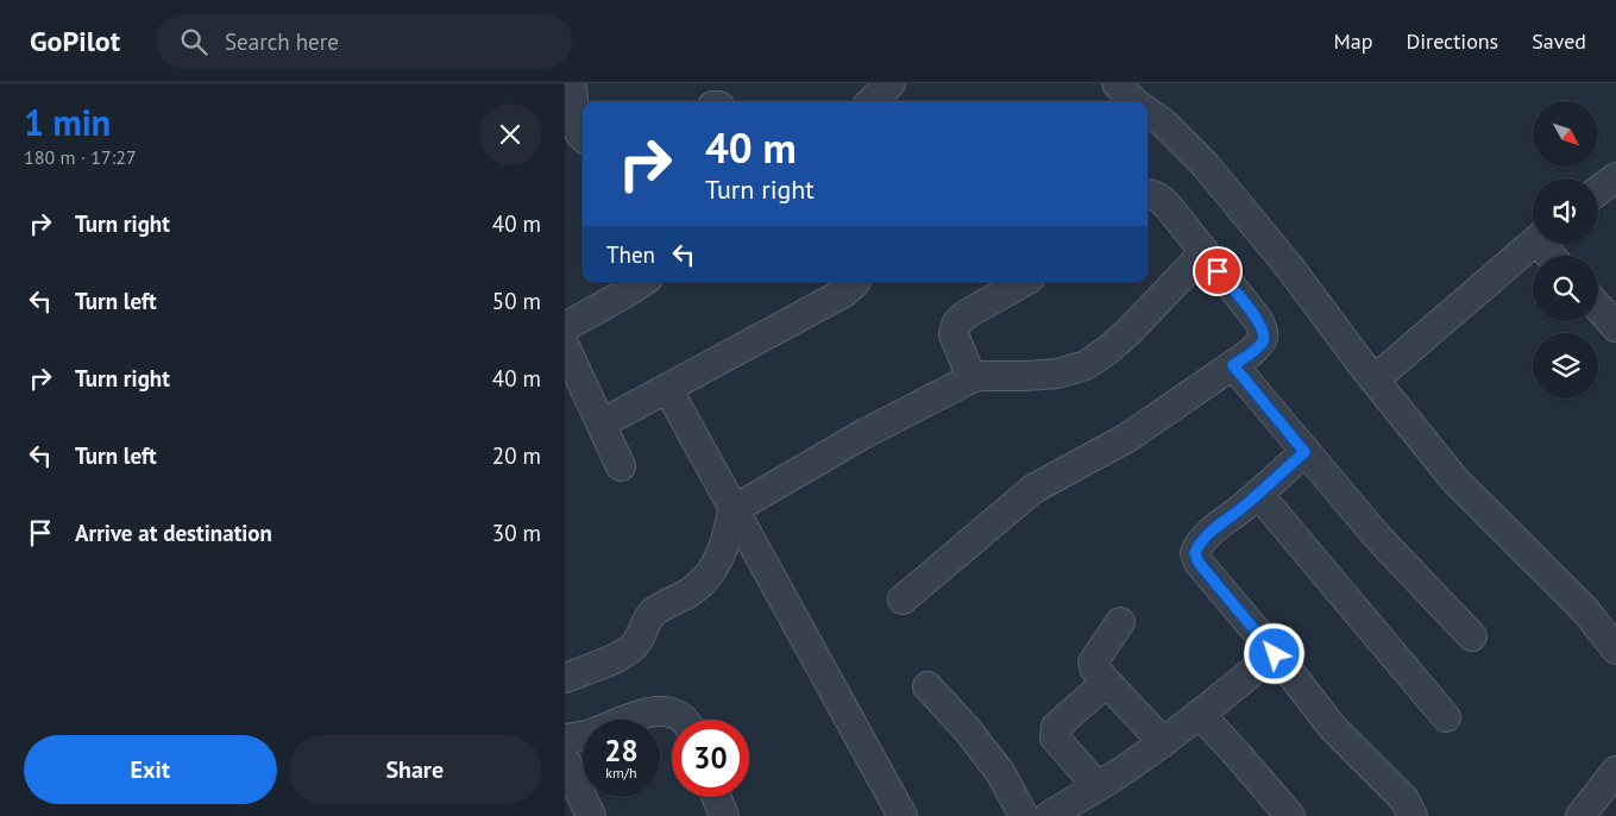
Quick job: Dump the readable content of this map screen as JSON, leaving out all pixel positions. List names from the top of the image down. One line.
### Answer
{"north":"bottom right","page":{"header":"GoPilot","search":"Search here","nav":["Map","Directions","Saved"],"heading":["1 min","180 m · 17:27"],"turn":["40 m","Turn right"],"list":[{"name":"Turn right","value":"40 m"},{"name":"Turn left","value":"50 m"},{"name":"Turn right","value":"40 m"},{"name":"Turn left","value":"20 m"},{"name":"Arrive at destination","value":"30 m"}],"then":"Then","speed":"28 km/h","limit":"30","buttons":["Exit","Share"]}}
